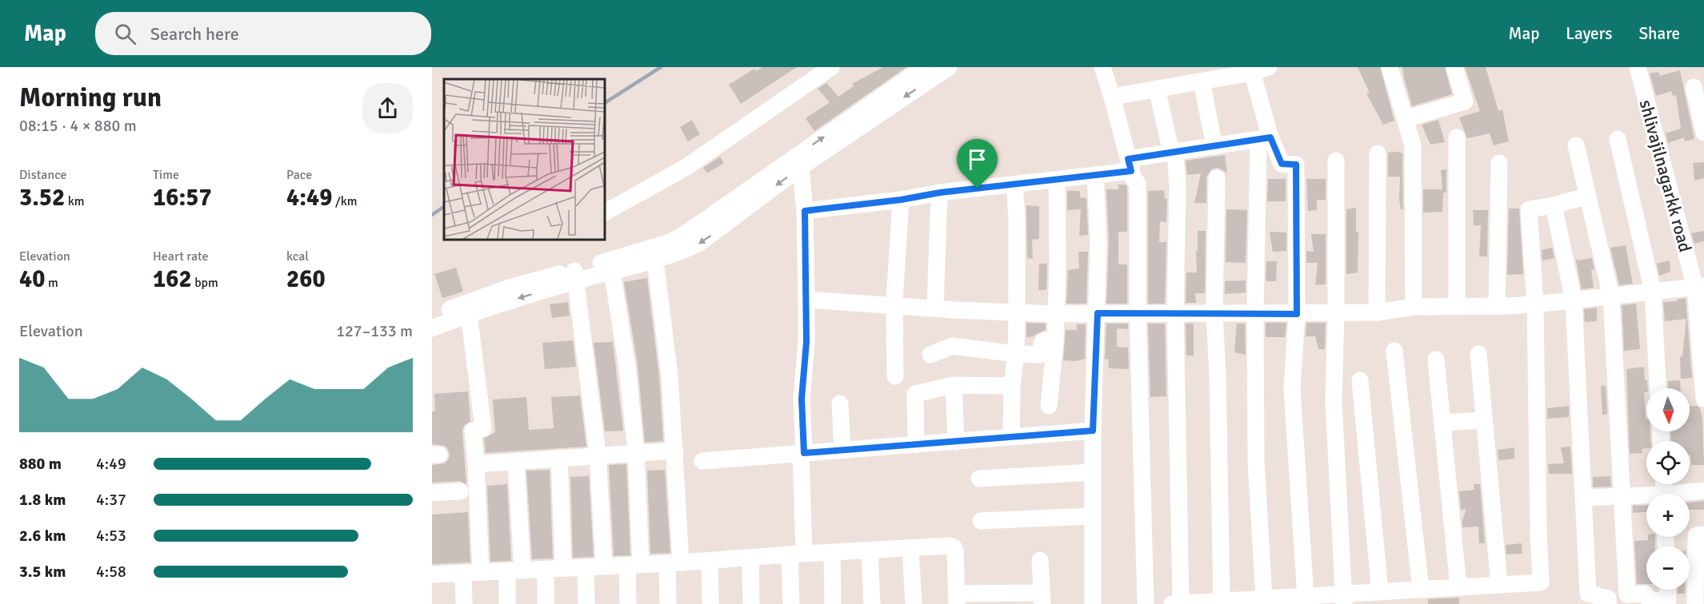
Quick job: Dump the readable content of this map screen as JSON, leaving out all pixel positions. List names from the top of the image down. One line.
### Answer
{"streets":{"street":["shlivajilnagarkk road"]},"north":"bottom","page":{"header":"Map","search":"Search here","nav":["Map","Layers","Share"],"heading":["Morning run","08:15 · 4 × 880 m"],"stats":[["Distance","3.52 km"],["Time","16:57"],["Pace","4:49 /km"],["Elevation","40 m"],["Heart rate","162 bpm"],["kcal","260"]],"chart":["Elevation","127–133 m"],"map_buttons":["+","−"],"list":[{"name":"880 m","note":"4:49"},{"name":"1.8 km","note":"4:37"},{"name":"2.6 km","note":"4:53"},{"name":"3.5 km","note":"4:58"}]}}
